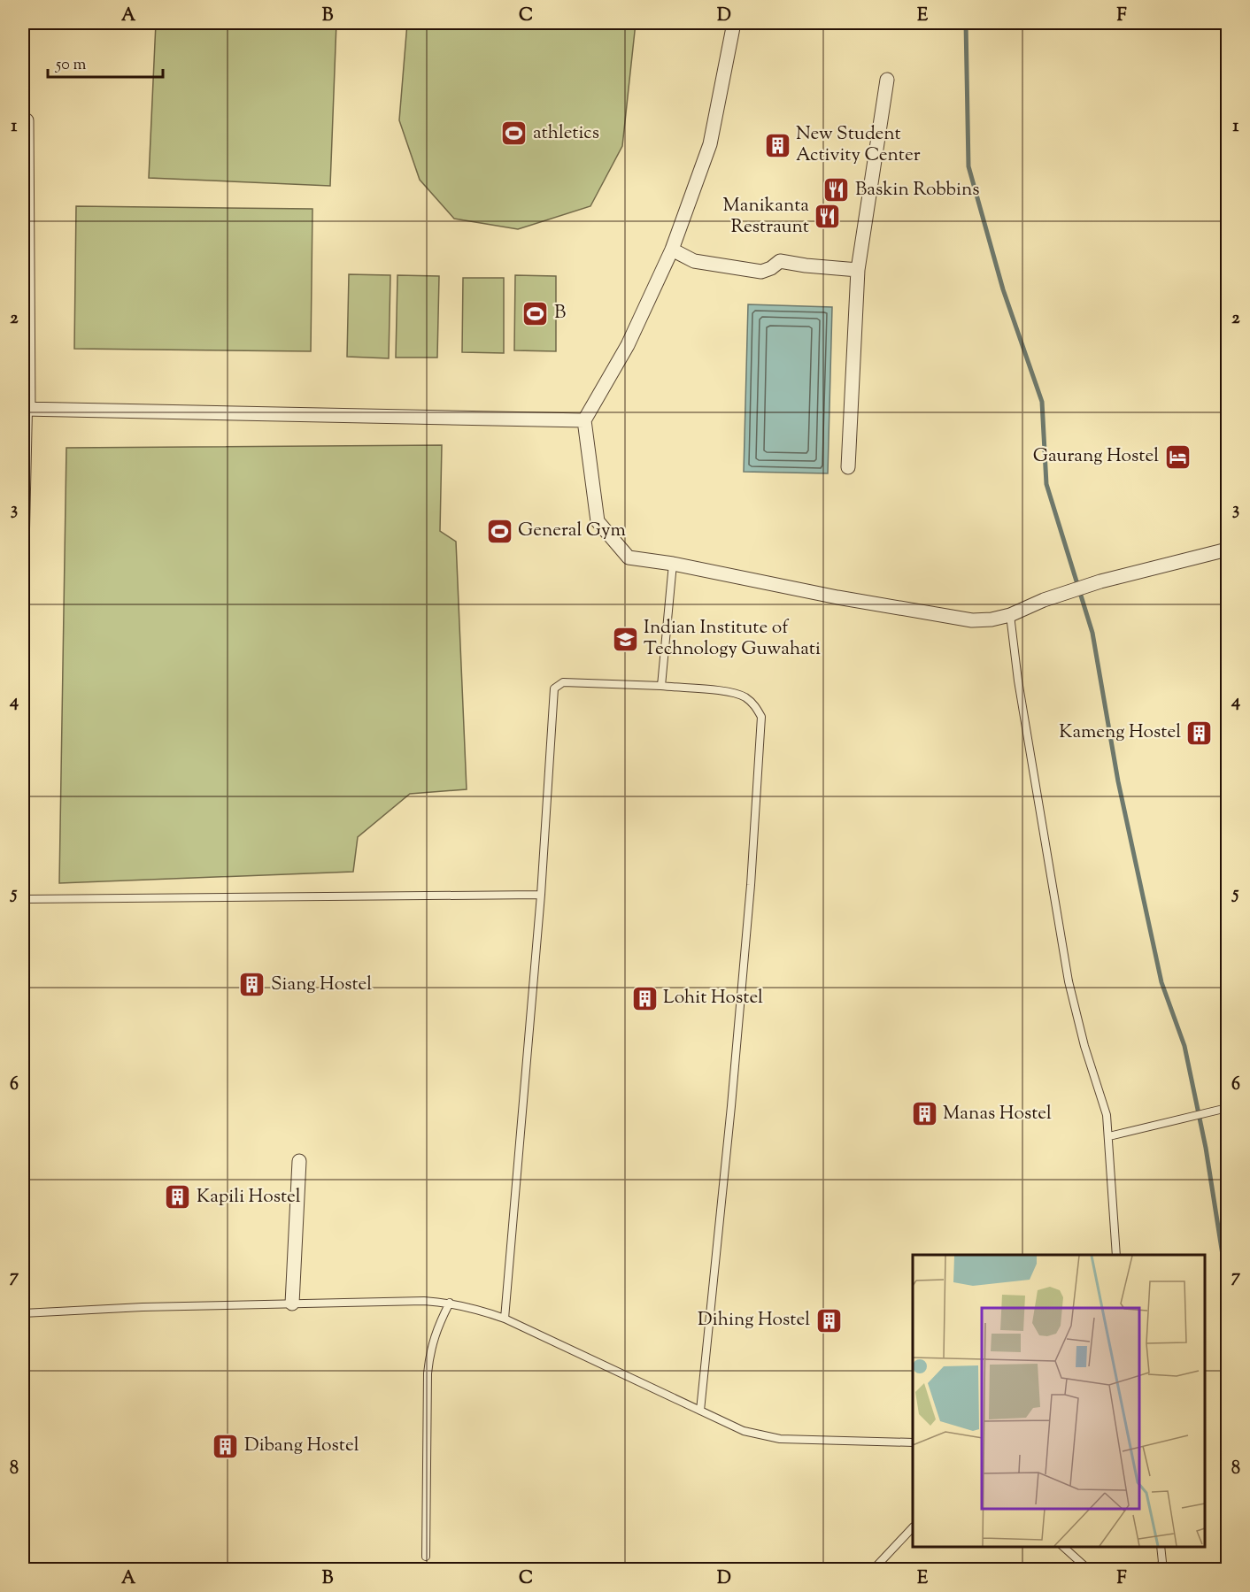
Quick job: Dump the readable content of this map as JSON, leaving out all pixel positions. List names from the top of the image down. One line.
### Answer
{"places":{"sports":["athletics","B","General Gym"],"building":["New Student Activity Center","Kameng Hostel","Siang Hostel","Lohit Hostel","Manas Hostel","Kapili Hostel","Dihing Hostel","Dibang Hostel"],"restaurant":["Baskin Robbins","Manikanta Restraunt"],"hotel":["Gaurang Hostel"],"school or university":["Indian Institute of Technology Guwahati"]},"scale_bar":"50 m","grid":{"columns":["A","B","C","D","E","F"],"rows":["1","2","3","4","5","6","7","8"]}}
